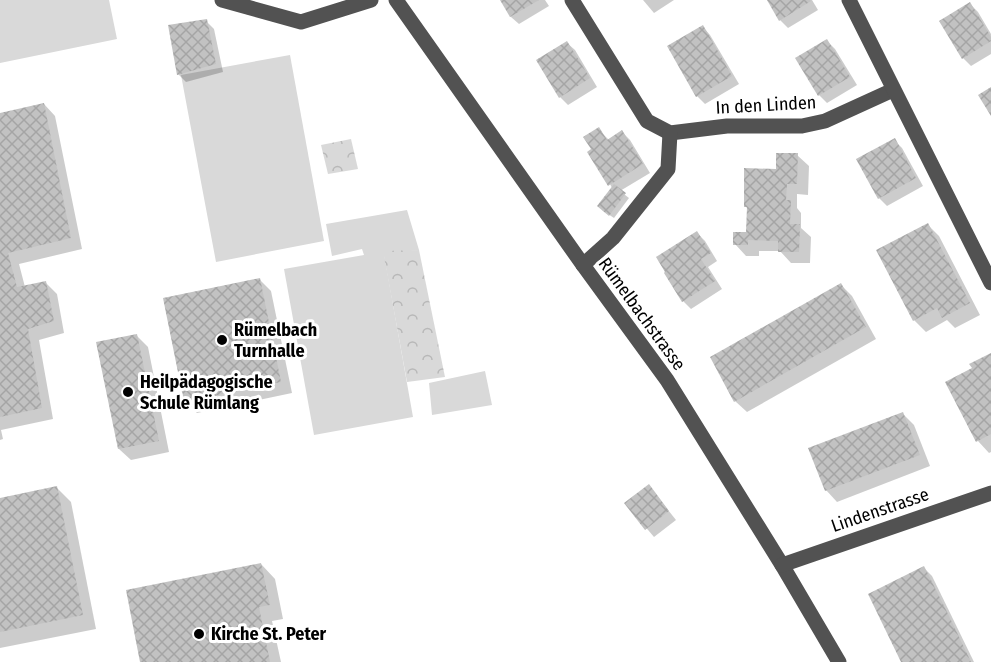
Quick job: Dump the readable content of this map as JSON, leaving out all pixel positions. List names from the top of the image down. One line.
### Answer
{"streets":{"street":["In den Linden","Rümelbachstrasse","Lindenstrasse"]},"crossings":[["Rümelbachstrasse","Lindenstrasse"]],"places":["Rümelbach Turnhalle","Heilpädagogische Schule Rümlang","Kirche St. Peter"]}
